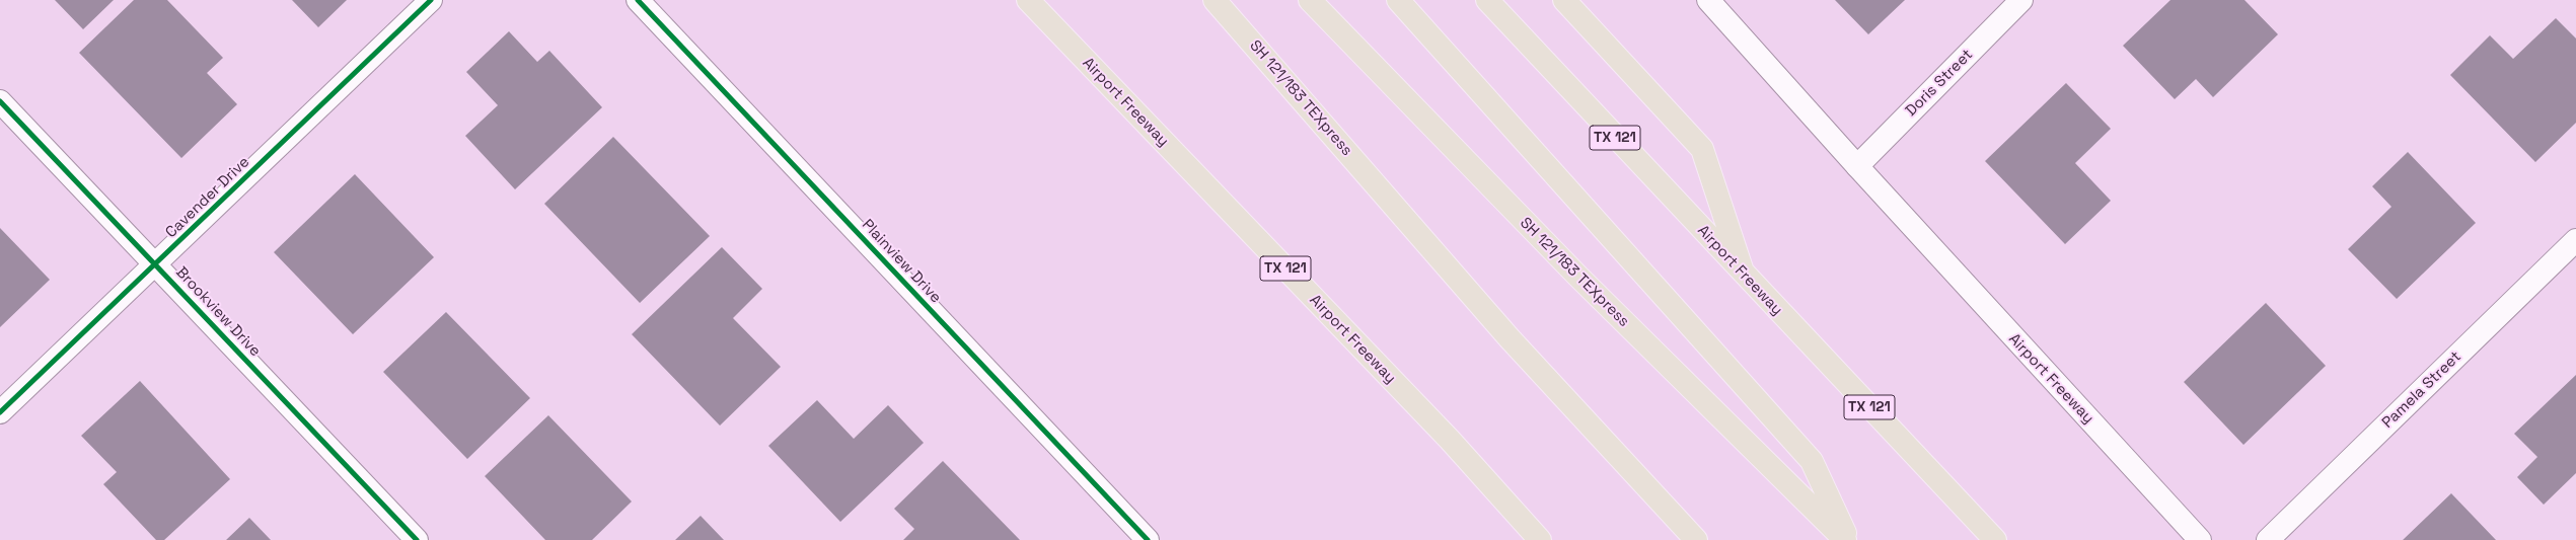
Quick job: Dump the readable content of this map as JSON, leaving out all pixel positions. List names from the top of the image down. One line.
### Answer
{"streets":{"highway":["SH 121/183 TEXpress","Airport Freeway","TX 121"],"street":["Doris Street","Cavender Drive","Plainview Drive","Brookview Drive","Pamela Street"]},"crossings":[["Doris Street","Airport Freeway"],["Cavender Drive","Brookview Drive"]]}
